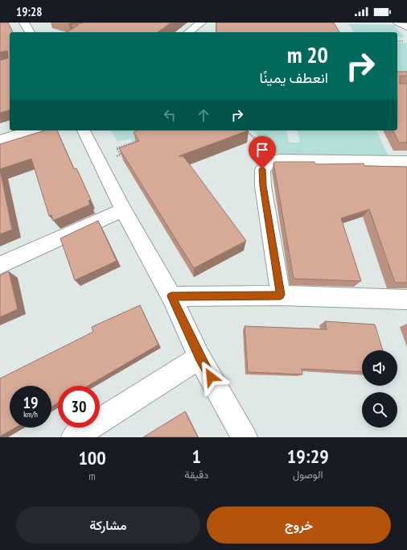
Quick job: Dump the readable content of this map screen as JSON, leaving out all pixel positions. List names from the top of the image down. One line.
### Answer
{"page":{"status":"19:28","turn":["20 m","انعطف يمينًا"],"speed":"19 km/h","limit":"30","eta":["19:29","الوصول","1","دقيقة","100","m"],"buttons":["خروج","مشاركة"]}}
